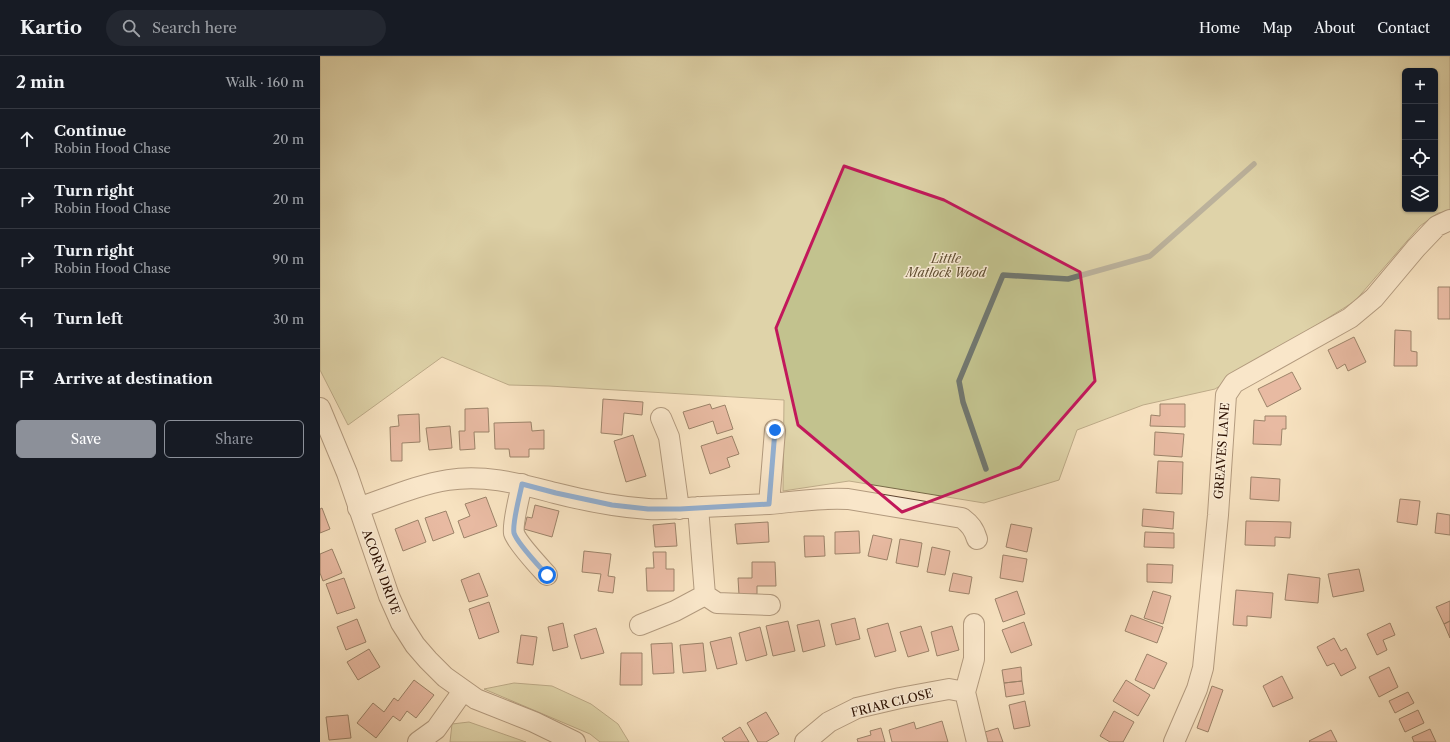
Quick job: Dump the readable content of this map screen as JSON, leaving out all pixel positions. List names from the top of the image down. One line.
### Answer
{"streets":{"street":["GREAVES LANE","ACORN DRIVE","FRIAR CLOSE"]},"parks":["Little Matlock Wood"],"page":{"header":"Kartio","search":"Search here","nav":["Home","Map","About","Contact"],"heading":["2 min","Walk · 160 m"],"map_buttons":["+","−"],"list":[["Continue","Robin Hood Chase","20 m"],["Turn right","Robin Hood Chase","20 m"],["Turn right","Robin Hood Chase","90 m"],["Turn left","30 m"],"Arrive at destination"],"buttons":["Save","Share"]}}
